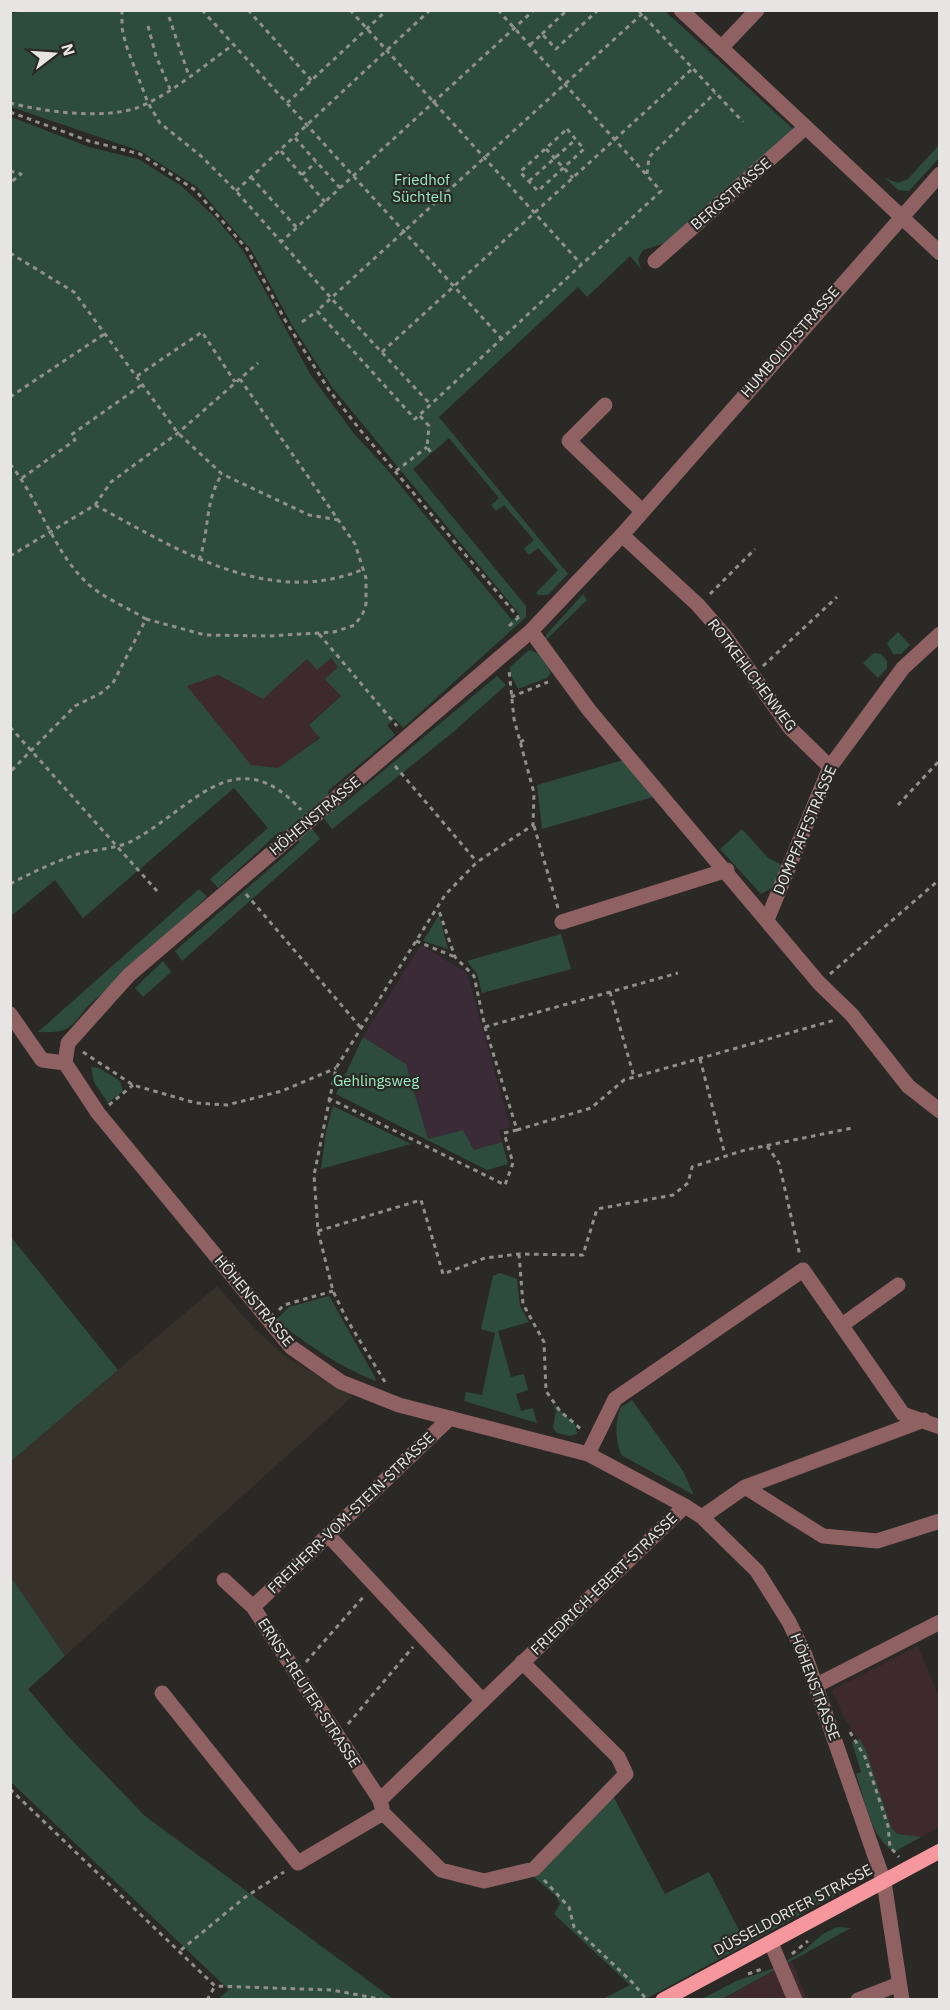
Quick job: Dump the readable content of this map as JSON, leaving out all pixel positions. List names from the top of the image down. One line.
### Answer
{"streets":{"main road":["DÜSSELDORFER STRASSE"],"street":["BERGSTRASSE","HUMBOLDTSTRASSE","ROTKEHLCHENWEG","HÖHENSTRASSE","DOMPFAFFSTRASSE","FREIHERR-VOM-STEIN-STRASSE","FRIEDRICH-EBERT-STRASSE","ERNST-REUTER-STRASSE"]},"crossings":[["HUMBOLDTSTRASSE","ROTKEHLCHENWEG"],["HUMBOLDTSTRASSE","HÖHENSTRASSE"],["ROTKEHLCHENWEG","DOMPFAFFSTRASSE"],["HÖHENSTRASSE","FREIHERR-VOM-STEIN-STRASSE"],["HÖHENSTRASSE","FRIEDRICH-EBERT-STRASSE"],["HÖHENSTRASSE","DÜSSELDORFER STRASSE"],["FREIHERR-VOM-STEIN-STRASSE","ERNST-REUTER-STRASSE"],["FRIEDRICH-EBERT-STRASSE","ERNST-REUTER-STRASSE"]],"parks":["Friedhof Süchteln","Gehlingsweg"],"north":"right"}
